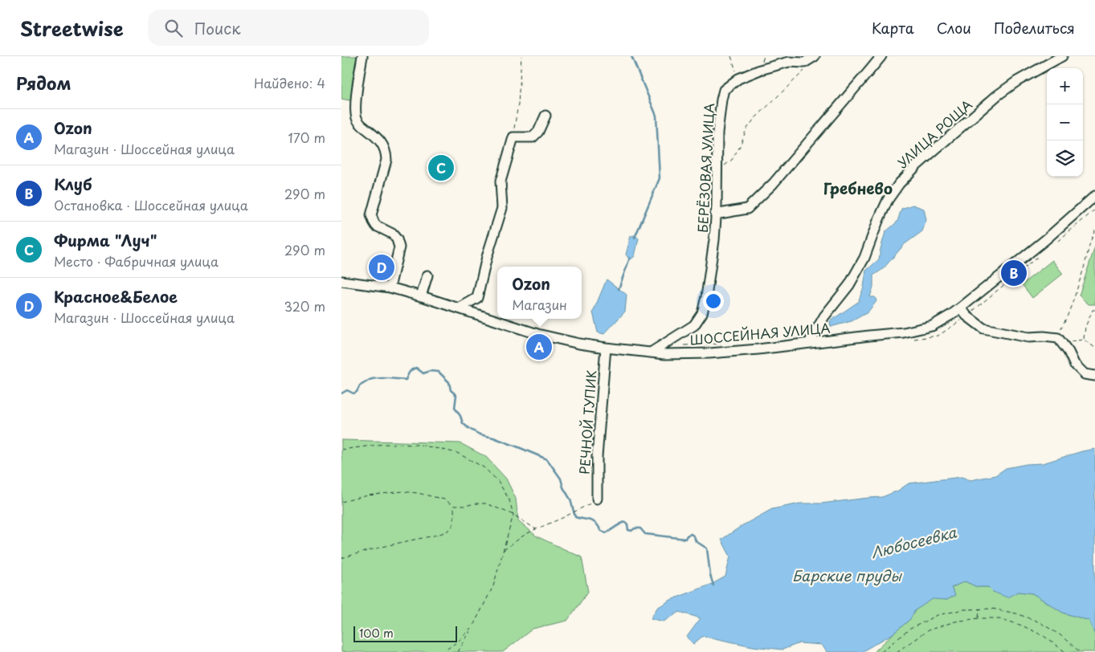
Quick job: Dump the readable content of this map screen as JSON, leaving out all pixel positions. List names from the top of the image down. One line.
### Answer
{"streets":{"street":["УЛИЦА РОЩА","БЕРЁЗОВАЯ УЛИЦА","ШОССЕЙНАЯ УЛИЦА","РЕЧНОЙ ТУПИК"]},"crossings":[["УЛИЦА РОЩА","ШОССЕЙНАЯ УЛИЦА"],["БЕРЁЗОВАЯ УЛИЦА","ШОССЕЙНАЯ УЛИЦА"],["ШОССЕЙНАЯ УЛИЦА","РЕЧНОЙ ТУПИК"]],"districts":["Гребнево"],"water":["Любосеевка","Барские пруды"],"scale_bar":"100 m","page":{"header":"Streetwise","search":"Поиск","nav":["Карта","Слои","Поделиться"],"heading":["Рядом","Найдено: 4"],"map_buttons":["+","−"],"list":[{"mark":"A","name":"Ozon","note":"Магазин · Шоссейная улица","value":"170 m"},{"mark":"B","name":"Клуб","note":"Остановка · Шоссейная улица","value":"290 m"},{"mark":"C","name":"Фирма \"Луч\"","note":"Место · Фабричная улица","value":"290 m"},{"mark":"D","name":"Красное&Белое","note":"Магазин · Шоссейная улица","value":"320 m"}],"pins":["C","D","B","A"],"popup":["Ozon","Магазин"],"scale":"100 m"}}
